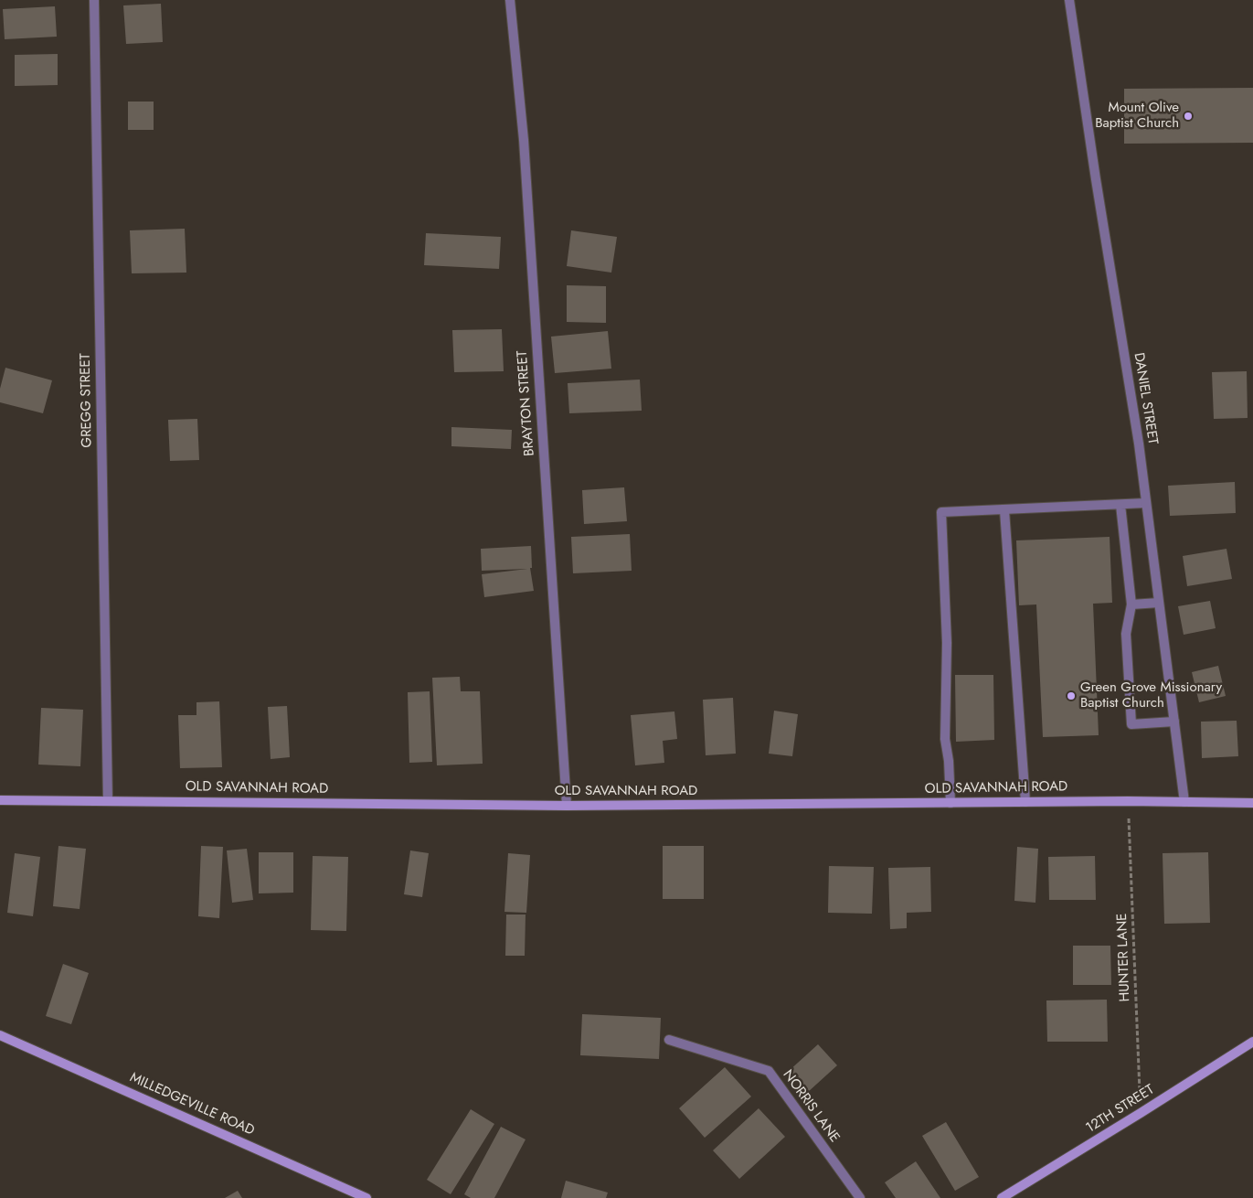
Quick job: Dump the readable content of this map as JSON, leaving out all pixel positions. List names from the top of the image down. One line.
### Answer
{"streets":{"street":["DANIEL STREET","GREGG STREET","BRAYTON STREET","OLD SAVANNAH ROAD","MILLEDGEVILLE ROAD","NORRIS LANE","12TH STREET"],"path":["HUNTER LANE"]},"crossings":[["DANIEL STREET","OLD SAVANNAH ROAD"],["GREGG STREET","OLD SAVANNAH ROAD"],["BRAYTON STREET","OLD SAVANNAH ROAD"],["OLD SAVANNAH ROAD","HUNTER LANE"],["HUNTER LANE","12TH STREET"]],"places":["Mount Olive Baptist Church","Green Grove Missionary Baptist Church"]}
